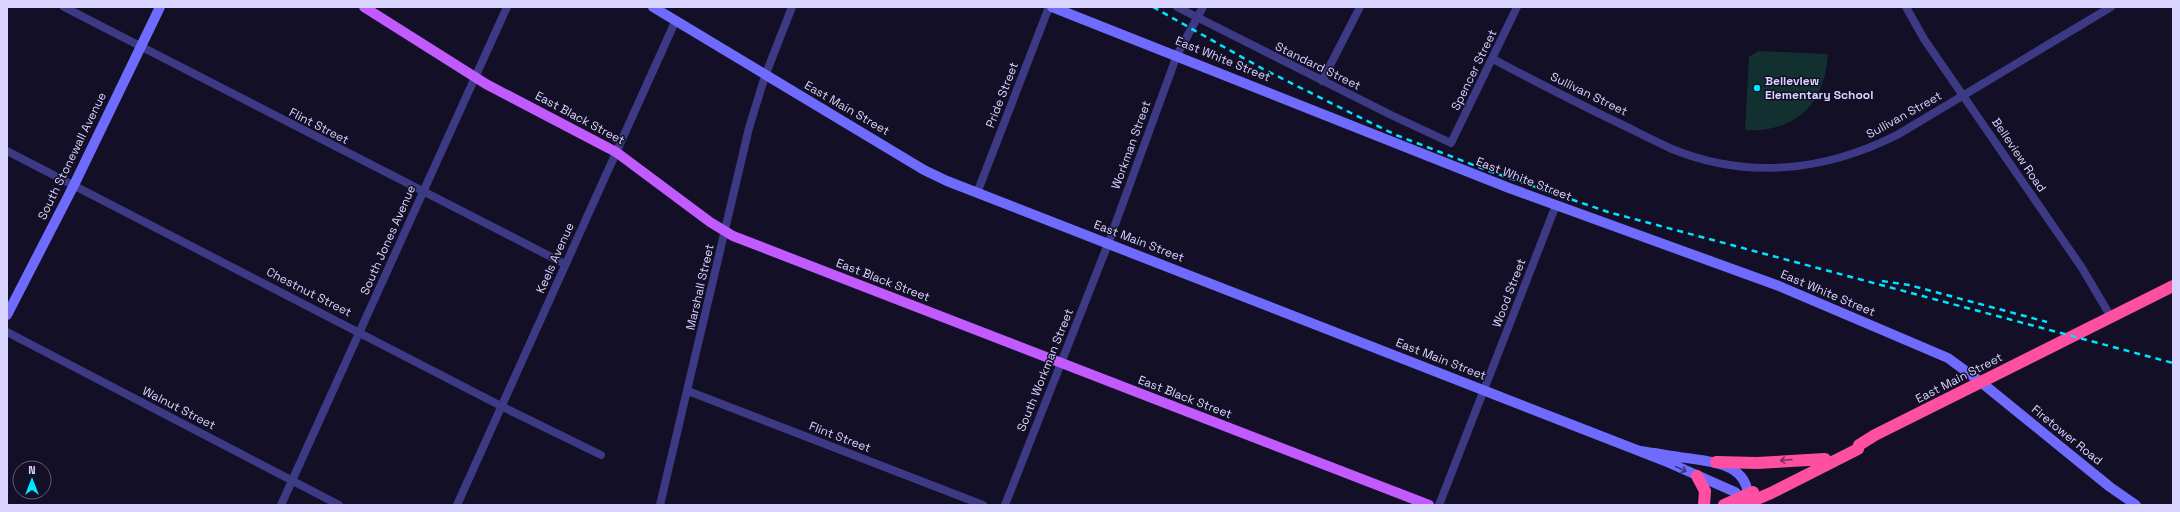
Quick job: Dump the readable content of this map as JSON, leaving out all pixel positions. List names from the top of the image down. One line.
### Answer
{"streets":{"highway":["East Main Street"],"main road":["East Black Street"],"street":["East White Street","Standard Street","Spencer Street","Sullivan Street","Pride Street","Flint Street","Workman Street","Belleview Road","South Stonewall Avenue","South Jones Avenue","Keels Avenue","Marshall Street","Chestnut Street","Wood Street","South Workman Street","Walnut Street","Firetower Road"]},"crossings":[["East White Street","East Main Street"],["East White Street","Workman Street"],["East White Street","Wood Street"],["East White Street","Firetower Road"],["Standard Street","Spencer Street"],["Standard Street","Workman Street"],["Spencer Street","Sullivan Street"],["Sullivan Street","Belleview Road"],["Pride Street","East Main Street"],["East Main Street","Workman Street"],["East Main Street","Belleview Road"],["East Main Street","Keels Avenue"],["East Main Street","Marshall Street"],["East Main Street","Wood Street"],["East Main Street","South Workman Street"],["East Main Street","Firetower Road"],["East Black Street","South Jones Avenue"],["East Black Street","Keels Avenue"],["East Black Street","Marshall Street"],["East Black Street","South Workman Street"],["Flint Street","South Stonewall Avenue"],["Flint Street","South Jones Avenue"],["Flint Street","Keels Avenue"],["Flint Street","Marshall Street"],["Workman Street","South Workman Street"],["South Stonewall Avenue","Chestnut Street"],["South Jones Avenue","Chestnut Street"],["South Jones Avenue","Walnut Street"],["Keels Avenue","Chestnut Street"]],"places":["Belleview Elementary School"],"north":"top"}
